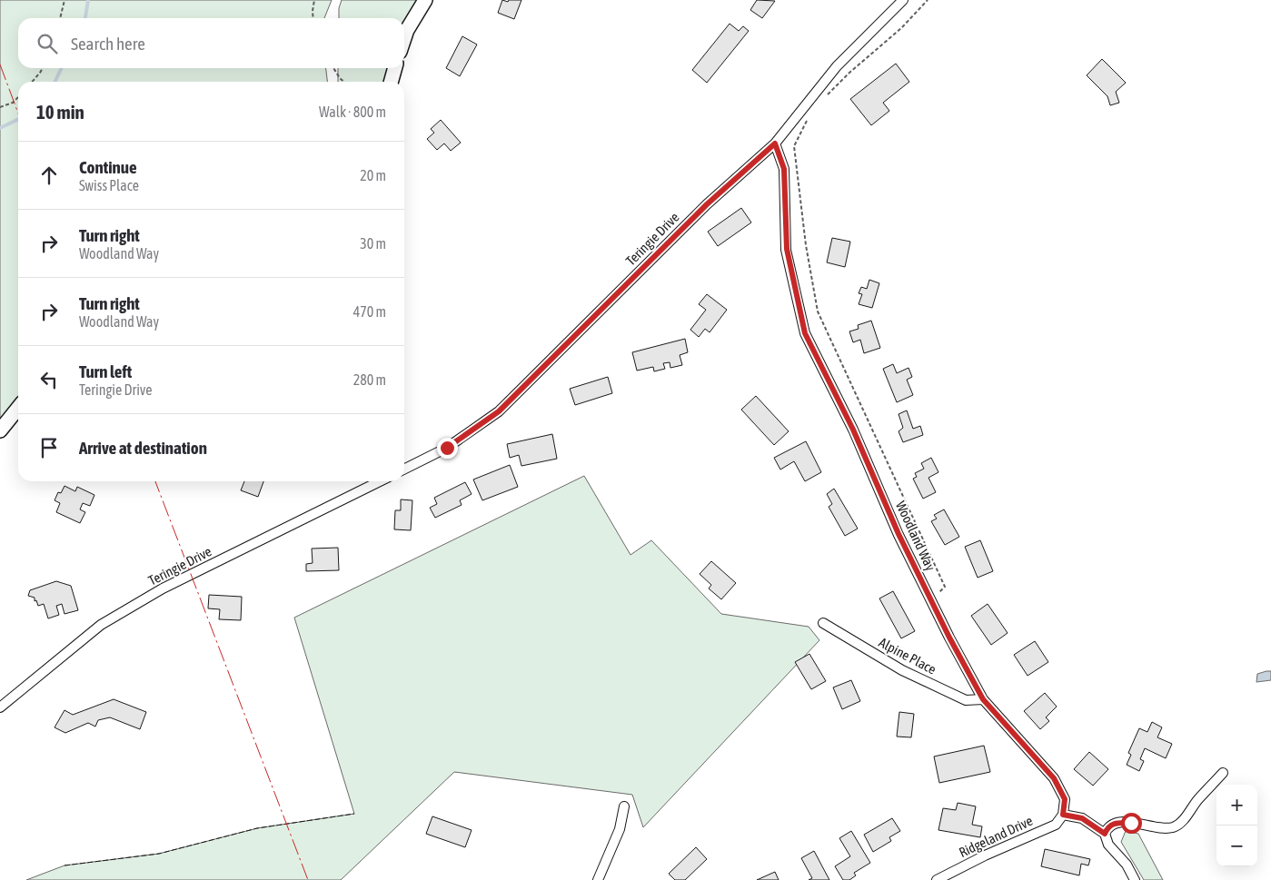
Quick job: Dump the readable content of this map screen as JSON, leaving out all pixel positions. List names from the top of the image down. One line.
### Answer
{"streets":{"street":["Teringie Drive","Woodland Way","Alpine Place","Ridgeland Drive"]},"crossings":[["Teringie Drive","Woodland Way"],["Woodland Way","Alpine Place"],["Woodland Way","Ridgeland Drive"]],"page":{"search":"Search here","heading":["10 min","Walk · 800 m"],"list":[["Continue","Swiss Place","20 m"],["Turn right","Woodland Way","30 m"],["Turn right","Woodland Way","470 m"],["Turn left","Teringie Drive","280 m"],"Arrive at destination"],"map_buttons":["+","−"]}}
